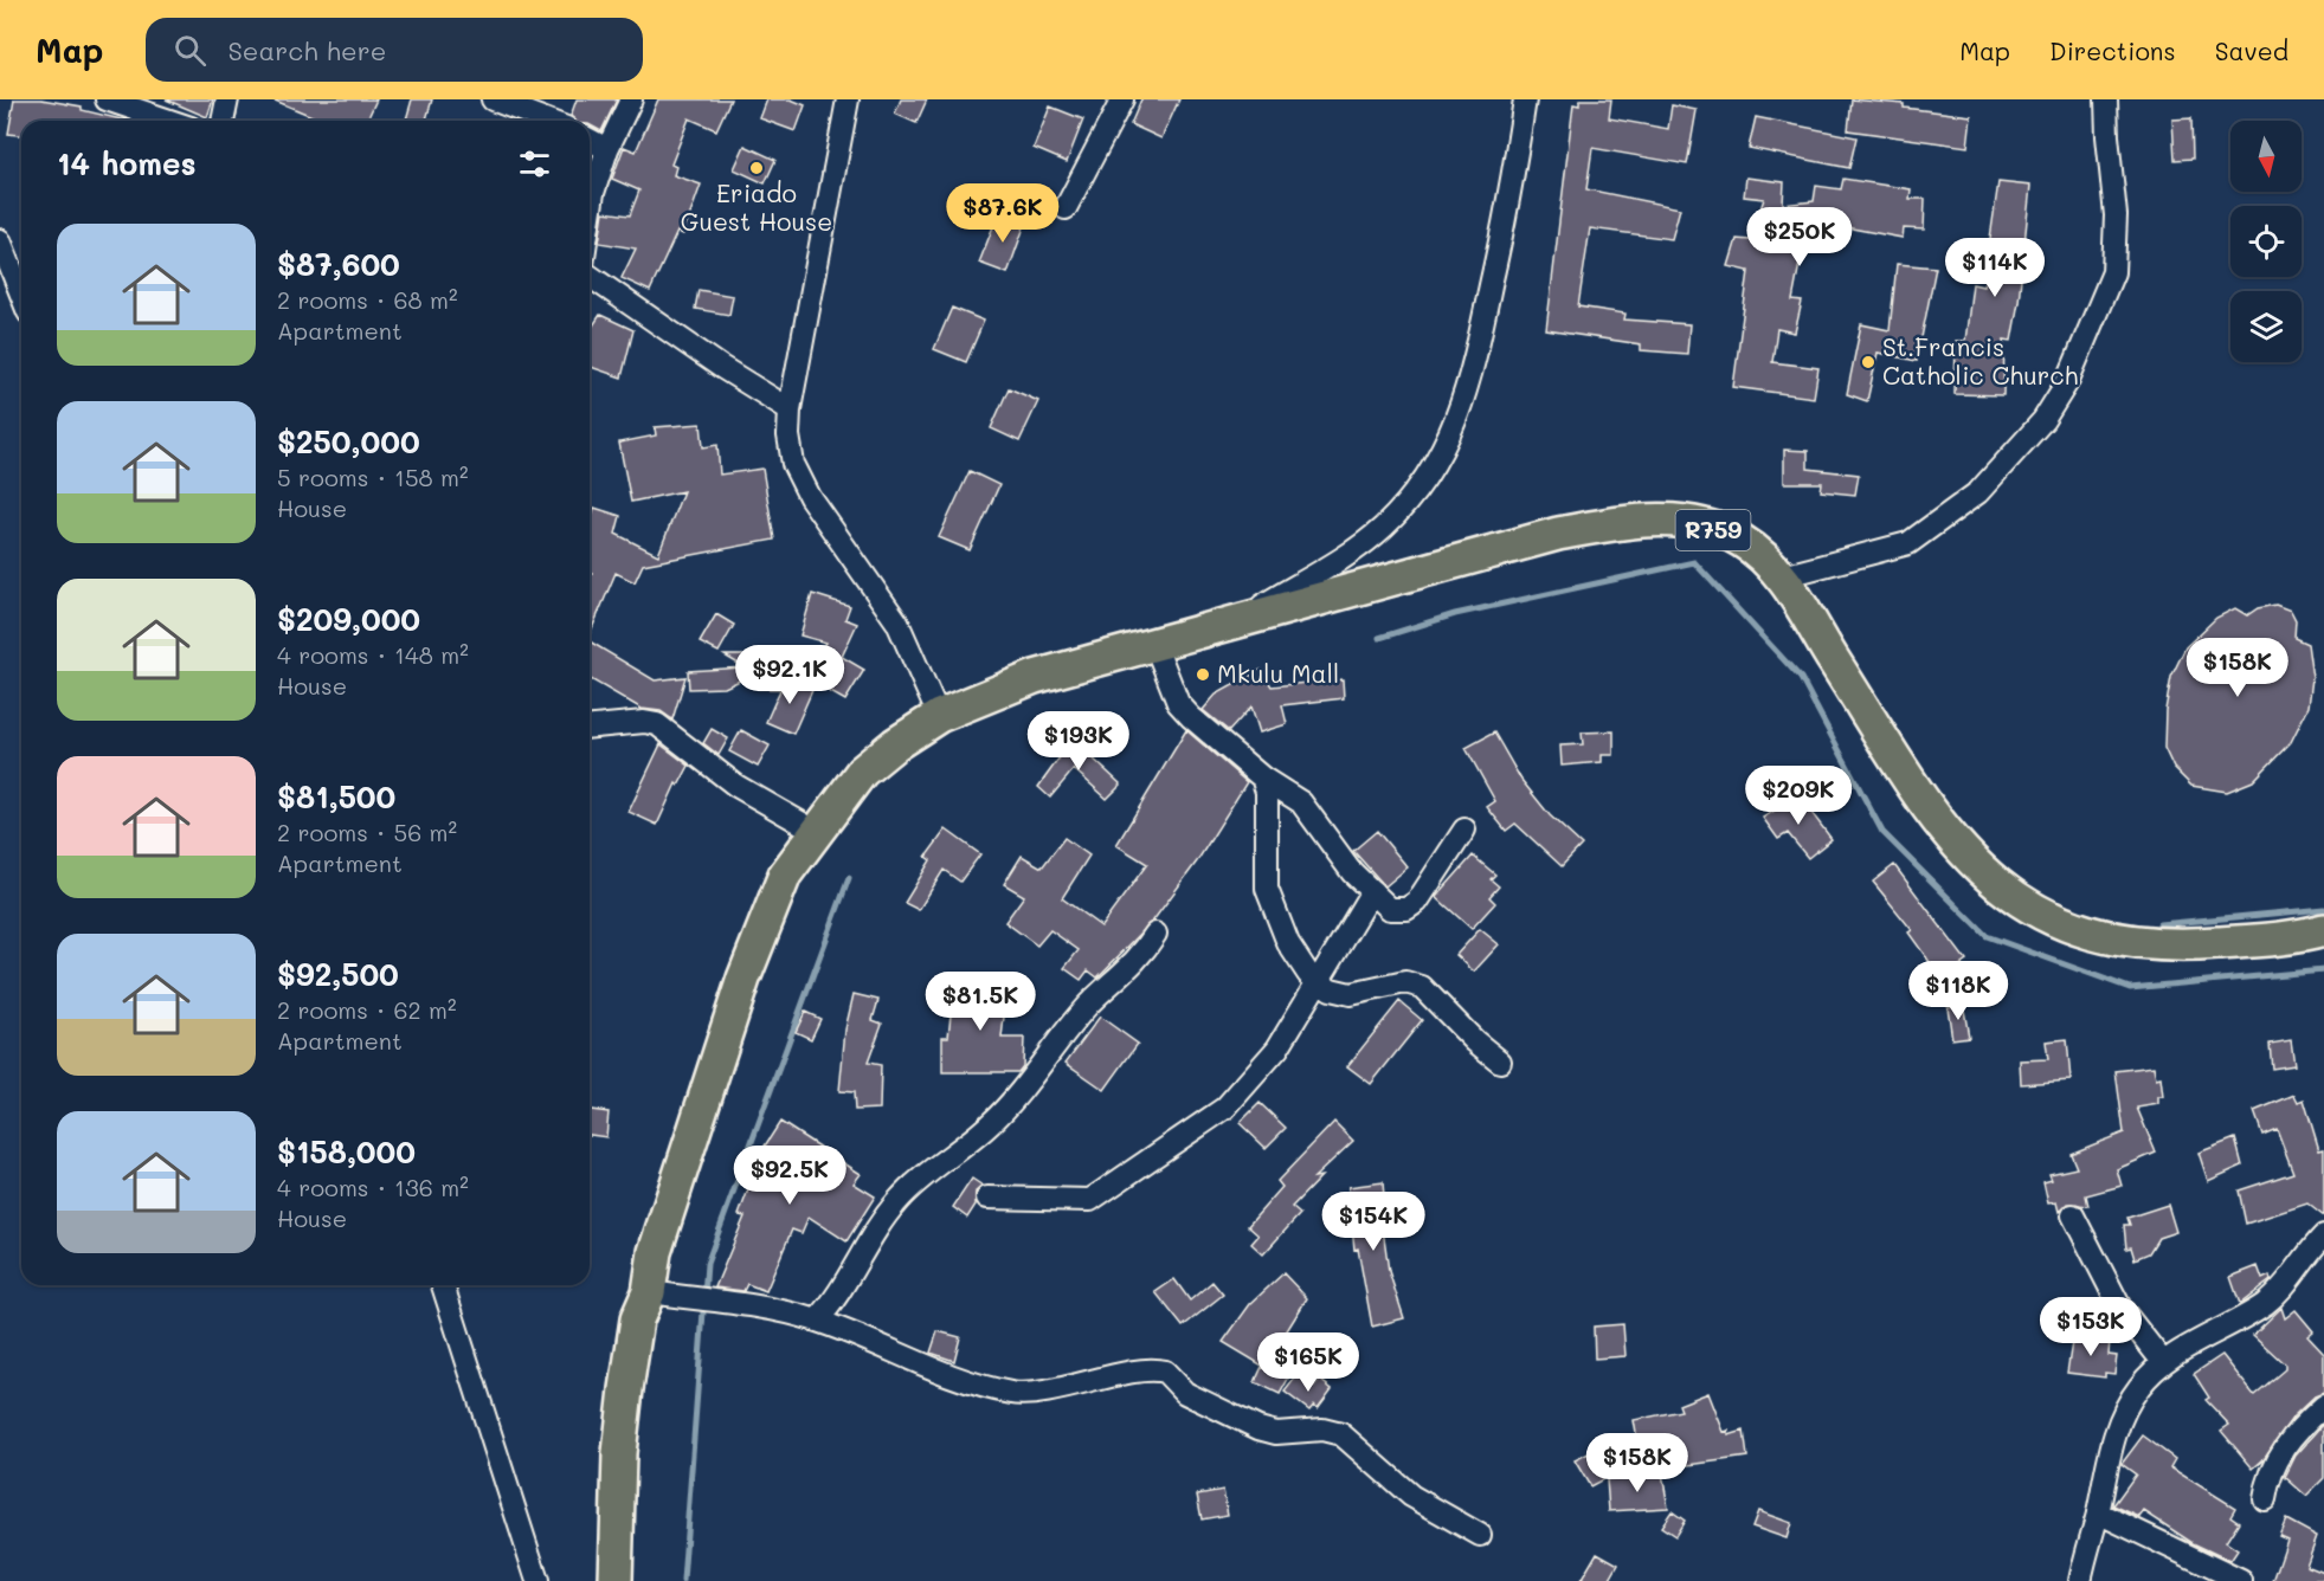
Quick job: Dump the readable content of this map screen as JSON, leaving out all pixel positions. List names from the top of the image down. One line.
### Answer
{"streets":{"main road":["R759"]},"places":["Eriado Guest House","St.Francis Catholic Church","Mkulu Mall"],"north":"bottom","page":{"header":"Map","search":"Search here","nav":["Map","Directions","Saved"],"heading":"14 homes","price":["$87.6K","$250K","$114K","$158K","$92.1K","$193K","$209K","$118K","$81.5K","$92.5K","$154K","$153K","$165K","$158K"],"list":[{"name":"$87,600","note":"2 rooms · 68 m² · Apartment"},{"name":"$250,000","note":"5 rooms · 158 m² · House"},{"name":"$209,000","note":"4 rooms · 148 m² · House"},{"name":"$81,500","note":"2 rooms · 56 m² · Apartment"},{"name":"$92,500","note":"2 rooms · 62 m² · Apartment"},{"name":"$158,000","note":"4 rooms · 136 m² · House"}]}}
